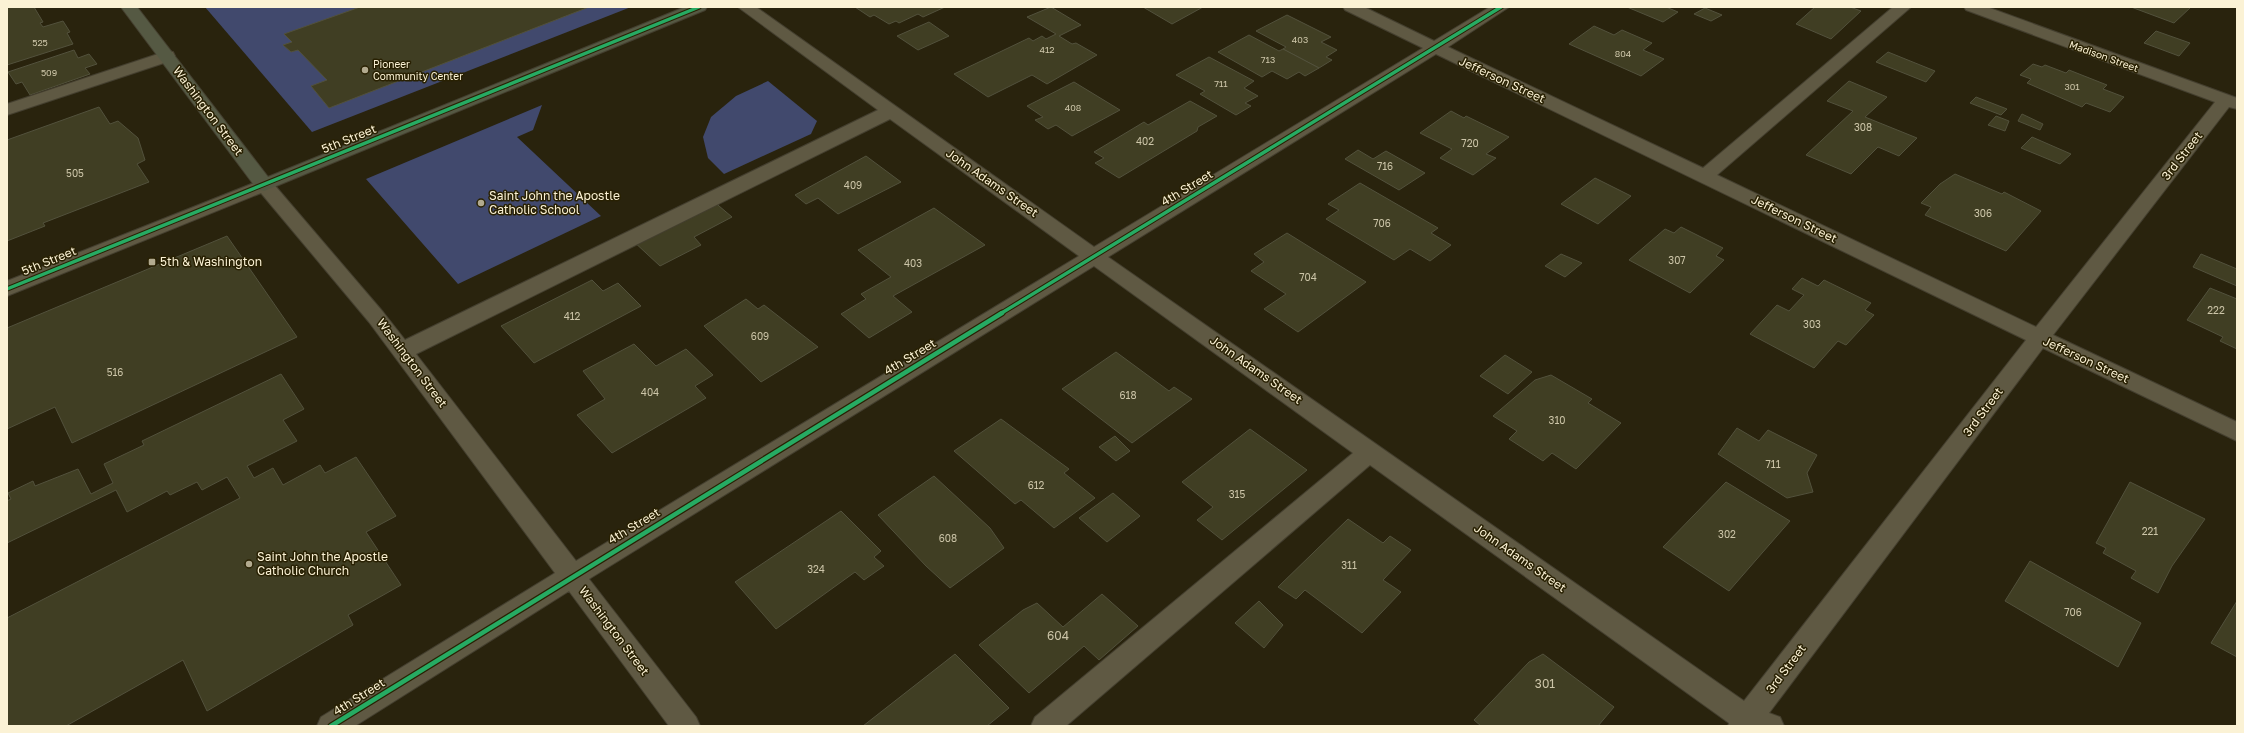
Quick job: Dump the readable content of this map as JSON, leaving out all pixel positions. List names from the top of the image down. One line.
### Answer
{"streets":{"main road":["Washington Street","5th Street"],"street":["Madison Street","Jefferson Street","3rd Street","John Adams Street","4th Street"]},"crossings":[["Madison Street","3rd Street"],["Jefferson Street","3rd Street"],["Jefferson Street","4th Street"],["Washington Street","5th Street"],["Washington Street","4th Street"],["3rd Street","John Adams Street"],["John Adams Street","4th Street"]],"places":{"other":["Pioneer Community Center","Saint John the Apostle Catholic School","Saint John the Apostle Catholic Church"],"transit":["5th & Washington"]},"house_numbers":["403","525","412","804","713","509","711","301","408","308","402","720","716","505","409","306","706","307","403","704","222","412","303","609","516","404","618","310","711","612","315","221","302","608","311","324","706","604","301"]}
